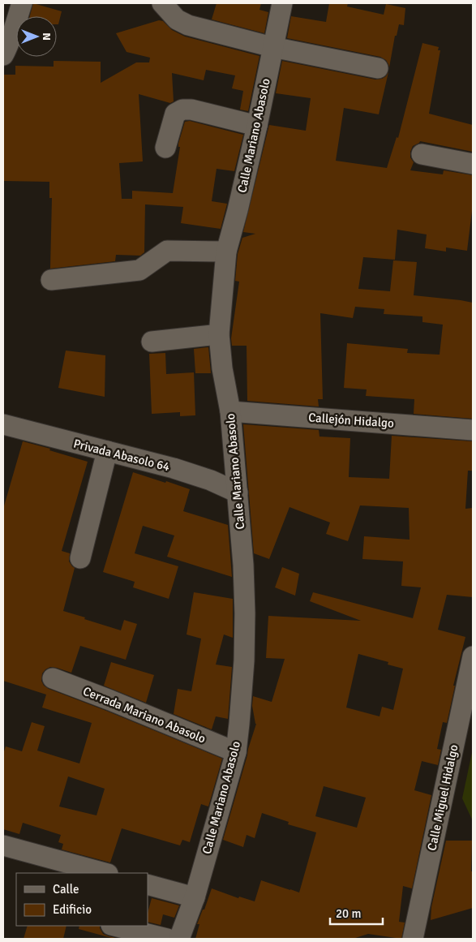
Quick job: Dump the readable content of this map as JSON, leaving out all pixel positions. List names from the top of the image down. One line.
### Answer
{"streets":{"street":["Calle Mariano Abasolo","Callejón Hidalgo","Privada Abasolo 64","Cerrada Mariano Abasolo","Calle Miguel Hidalgo"]},"crossings":[["Calle Mariano Abasolo","Callejón Hidalgo"],["Calle Mariano Abasolo","Privada Abasolo 64"],["Calle Mariano Abasolo","Cerrada Mariano Abasolo"]],"legend":["Calle","Edificio"],"scale_bar":"20 m","north":"right"}
